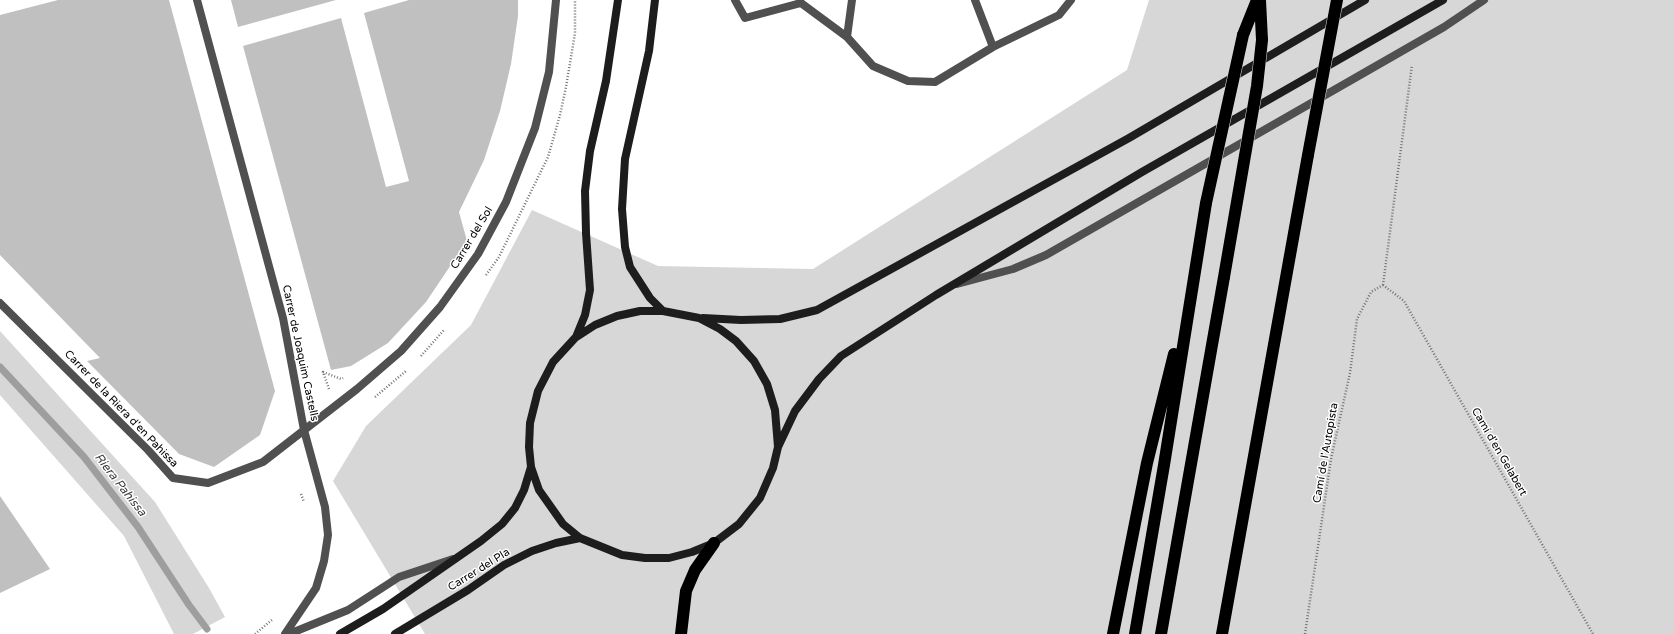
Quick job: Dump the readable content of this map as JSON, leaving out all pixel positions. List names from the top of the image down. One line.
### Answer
{"streets":{"main road":["Carrer del Pla"],"street":["Carrer del Sol","Carrer de Joaquim Castells","Carrer de la Riera d'en Pahissa"],"path":["Camí d'en Gelabert","Camí de l'Autopista"]},"crossings":[["Carrer del Sol","Carrer de Joaquim Castells"],["Carrer del Sol","Carrer de la Riera d'en Pahissa"],["Carrer de Joaquim Castells","Carrer de la Riera d'en Pahissa"],["Camí d'en Gelabert","Camí de l'Autopista"]],"water":["Riera Pahissa"]}
